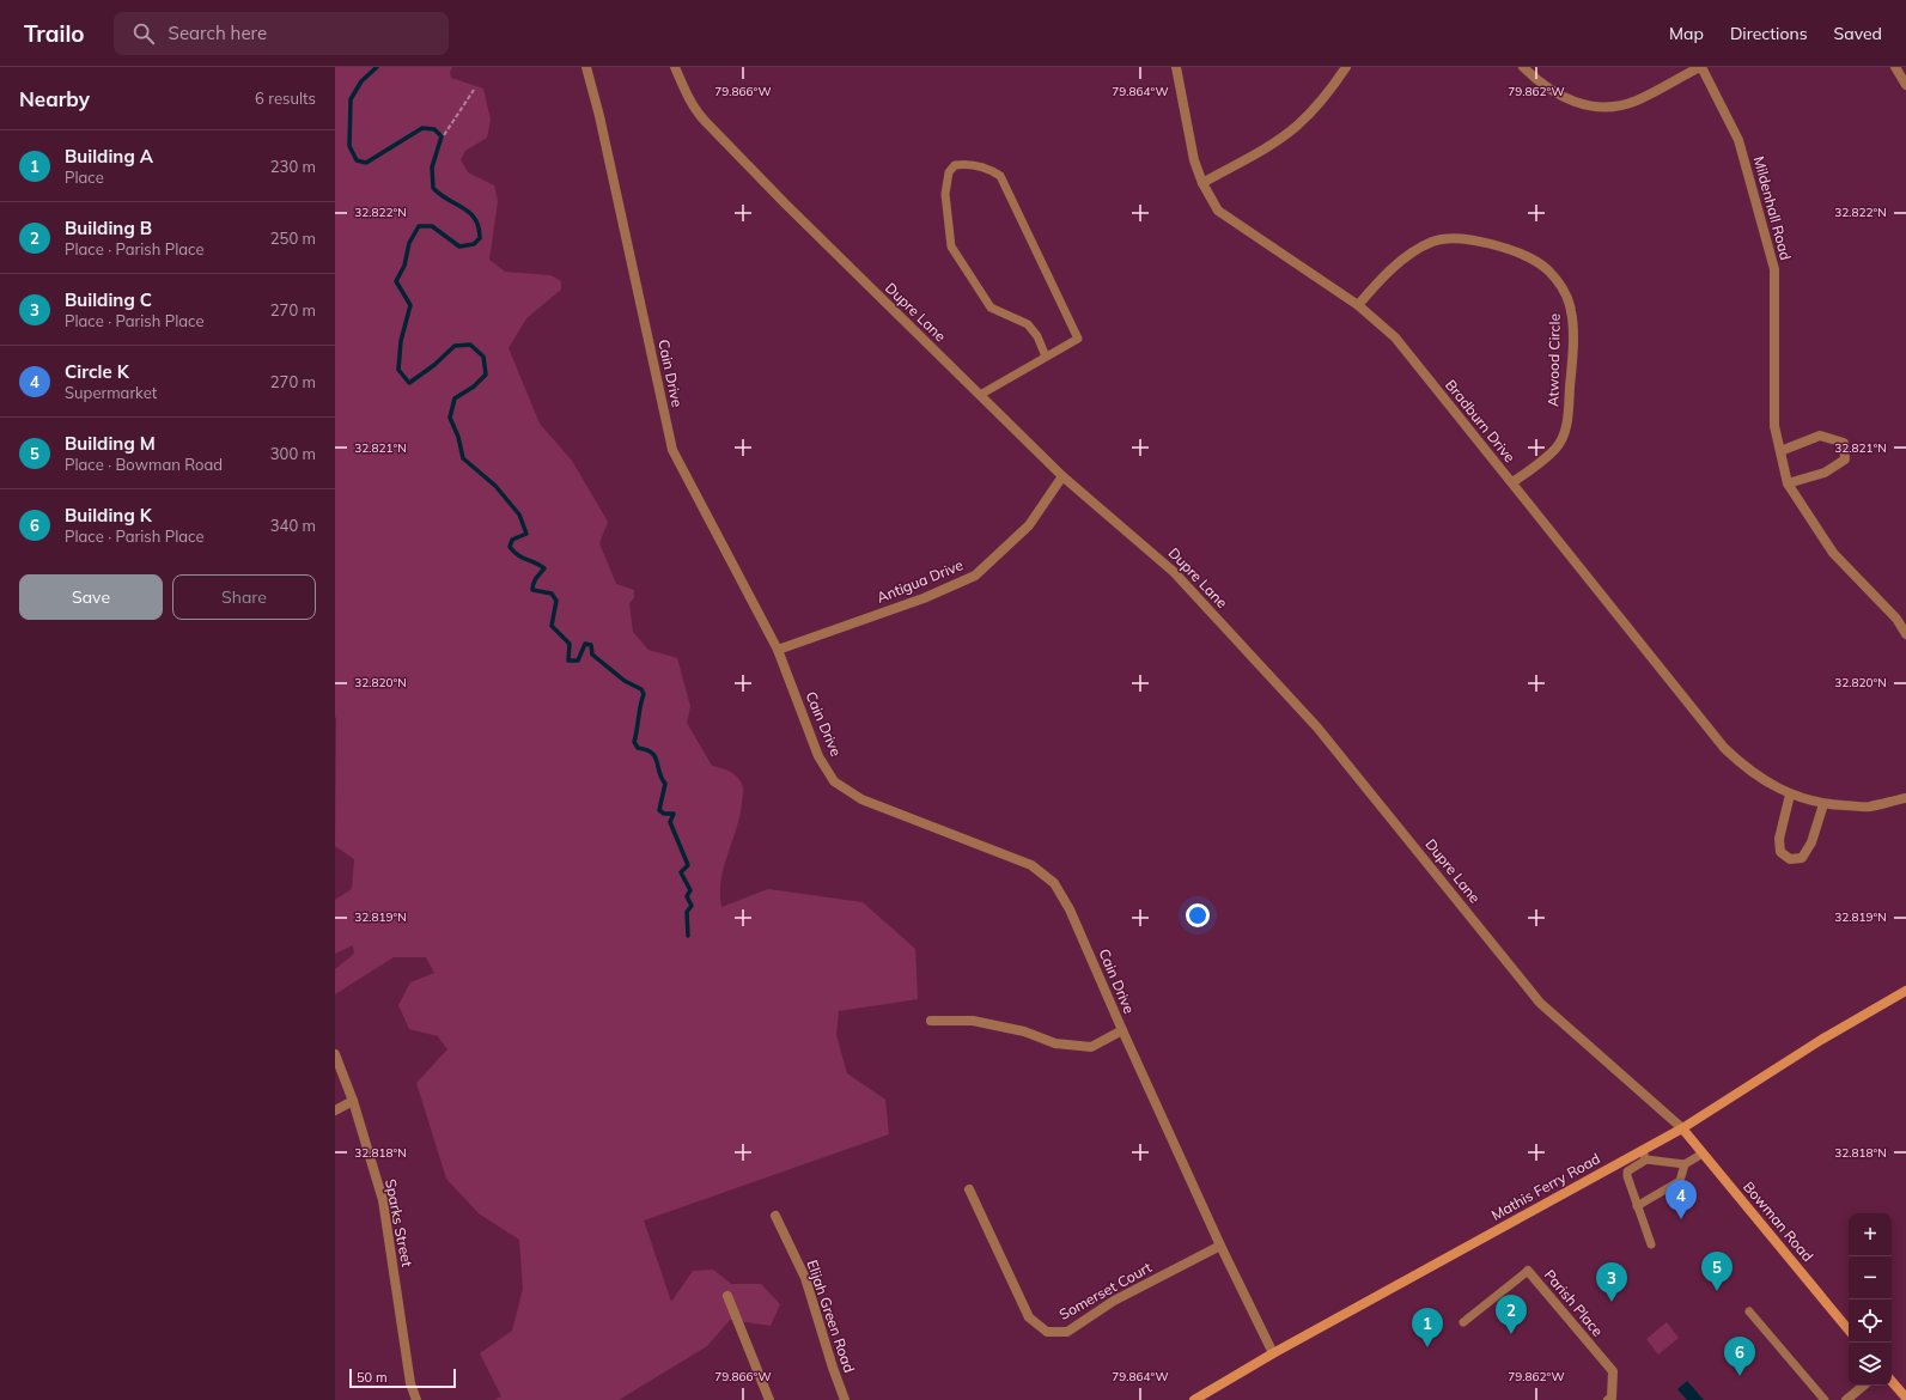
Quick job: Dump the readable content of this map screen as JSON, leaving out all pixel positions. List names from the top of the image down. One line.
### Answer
{"streets":{"main road":["Mathis Ferry Road","Bowman Road"],"street":["Mildenhall Road","Dupre Lane","Atwood Circle","Cain Drive","Bradburn Drive","Antigua Drive","Sparks Street","Somerset Court","Parish Place","Elijah Green Road"]},"crossings":[["Dupre Lane","Antigua Drive"],["Dupre Lane","Mathis Ferry Road"],["Dupre Lane","Bowman Road"],["Atwood Circle","Bradburn Drive"],["Cain Drive","Antigua Drive"],["Cain Drive","Mathis Ferry Road"],["Cain Drive","Somerset Court"],["Mathis Ferry Road","Bowman Road"]],"scale_bar":"50 m","page":{"header":"Trailo","search":"Search here","nav":["Map","Directions","Saved"],"heading":["Nearby","6 results"],"list":[{"mark":"1","name":"Building A","note":"Place","value":"230 m"},{"mark":"2","name":"Building B","note":"Place · Parish Place","value":"250 m"},{"mark":"3","name":"Building C","note":"Place · Parish Place","value":"270 m"},{"mark":"4","name":"Circle K","note":"Supermarket","value":"270 m"},{"mark":"5","name":"Building M","note":"Place · Bowman Road","value":"300 m"},{"mark":"6","name":"Building K","note":"Place · Parish Place","value":"340 m"}],"buttons":["Save","Share"],"pins":["4","5","3","2","1","6"],"map_buttons":["+","−"],"scale":"50 m"},"coordinates":["79.866°W","79.864°W","79.862°W","32.822°N","32.821°N","32.820°N","32.819°N","32.818°N"]}
